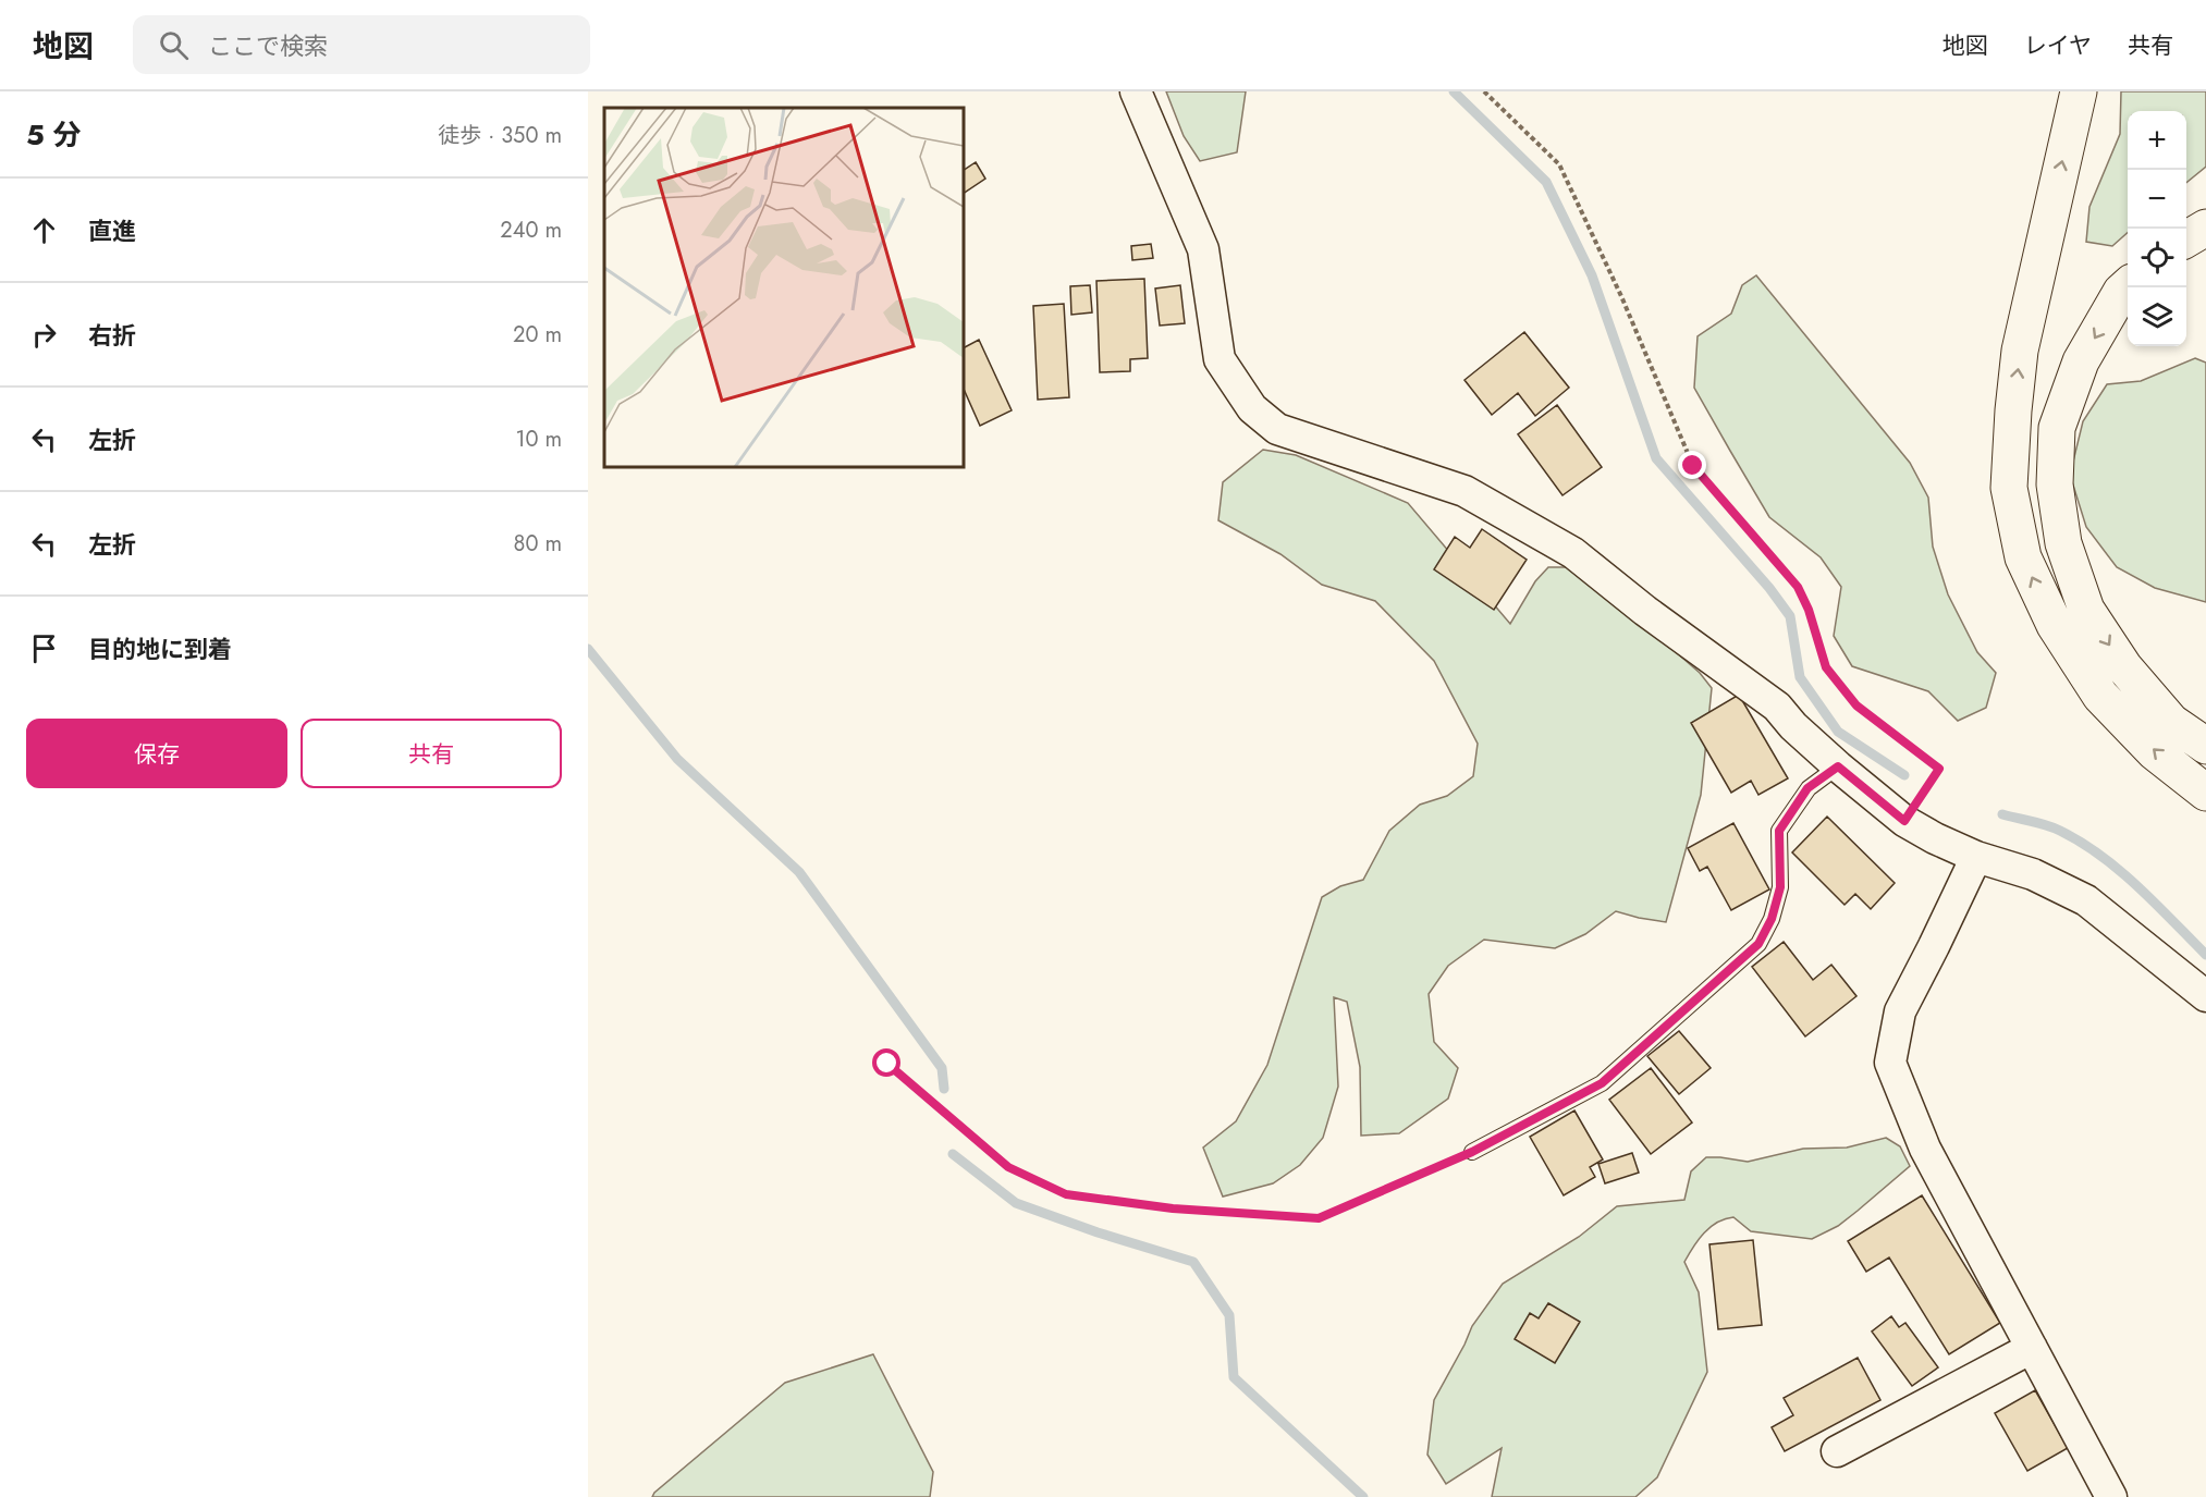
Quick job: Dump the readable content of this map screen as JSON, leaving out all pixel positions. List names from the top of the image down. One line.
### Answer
{"page":{"header":"地図","search":"ここで検索","nav":["地図","レイヤ","共有"],"heading":["5 分","徒歩 · 350 m"],"map_buttons":["+","−"],"list":[["直進","240 m"],["右折","20 m"],["左折","10 m"],["左折","80 m"],"目的地に到着"],"buttons":["保存","共有"]}}
